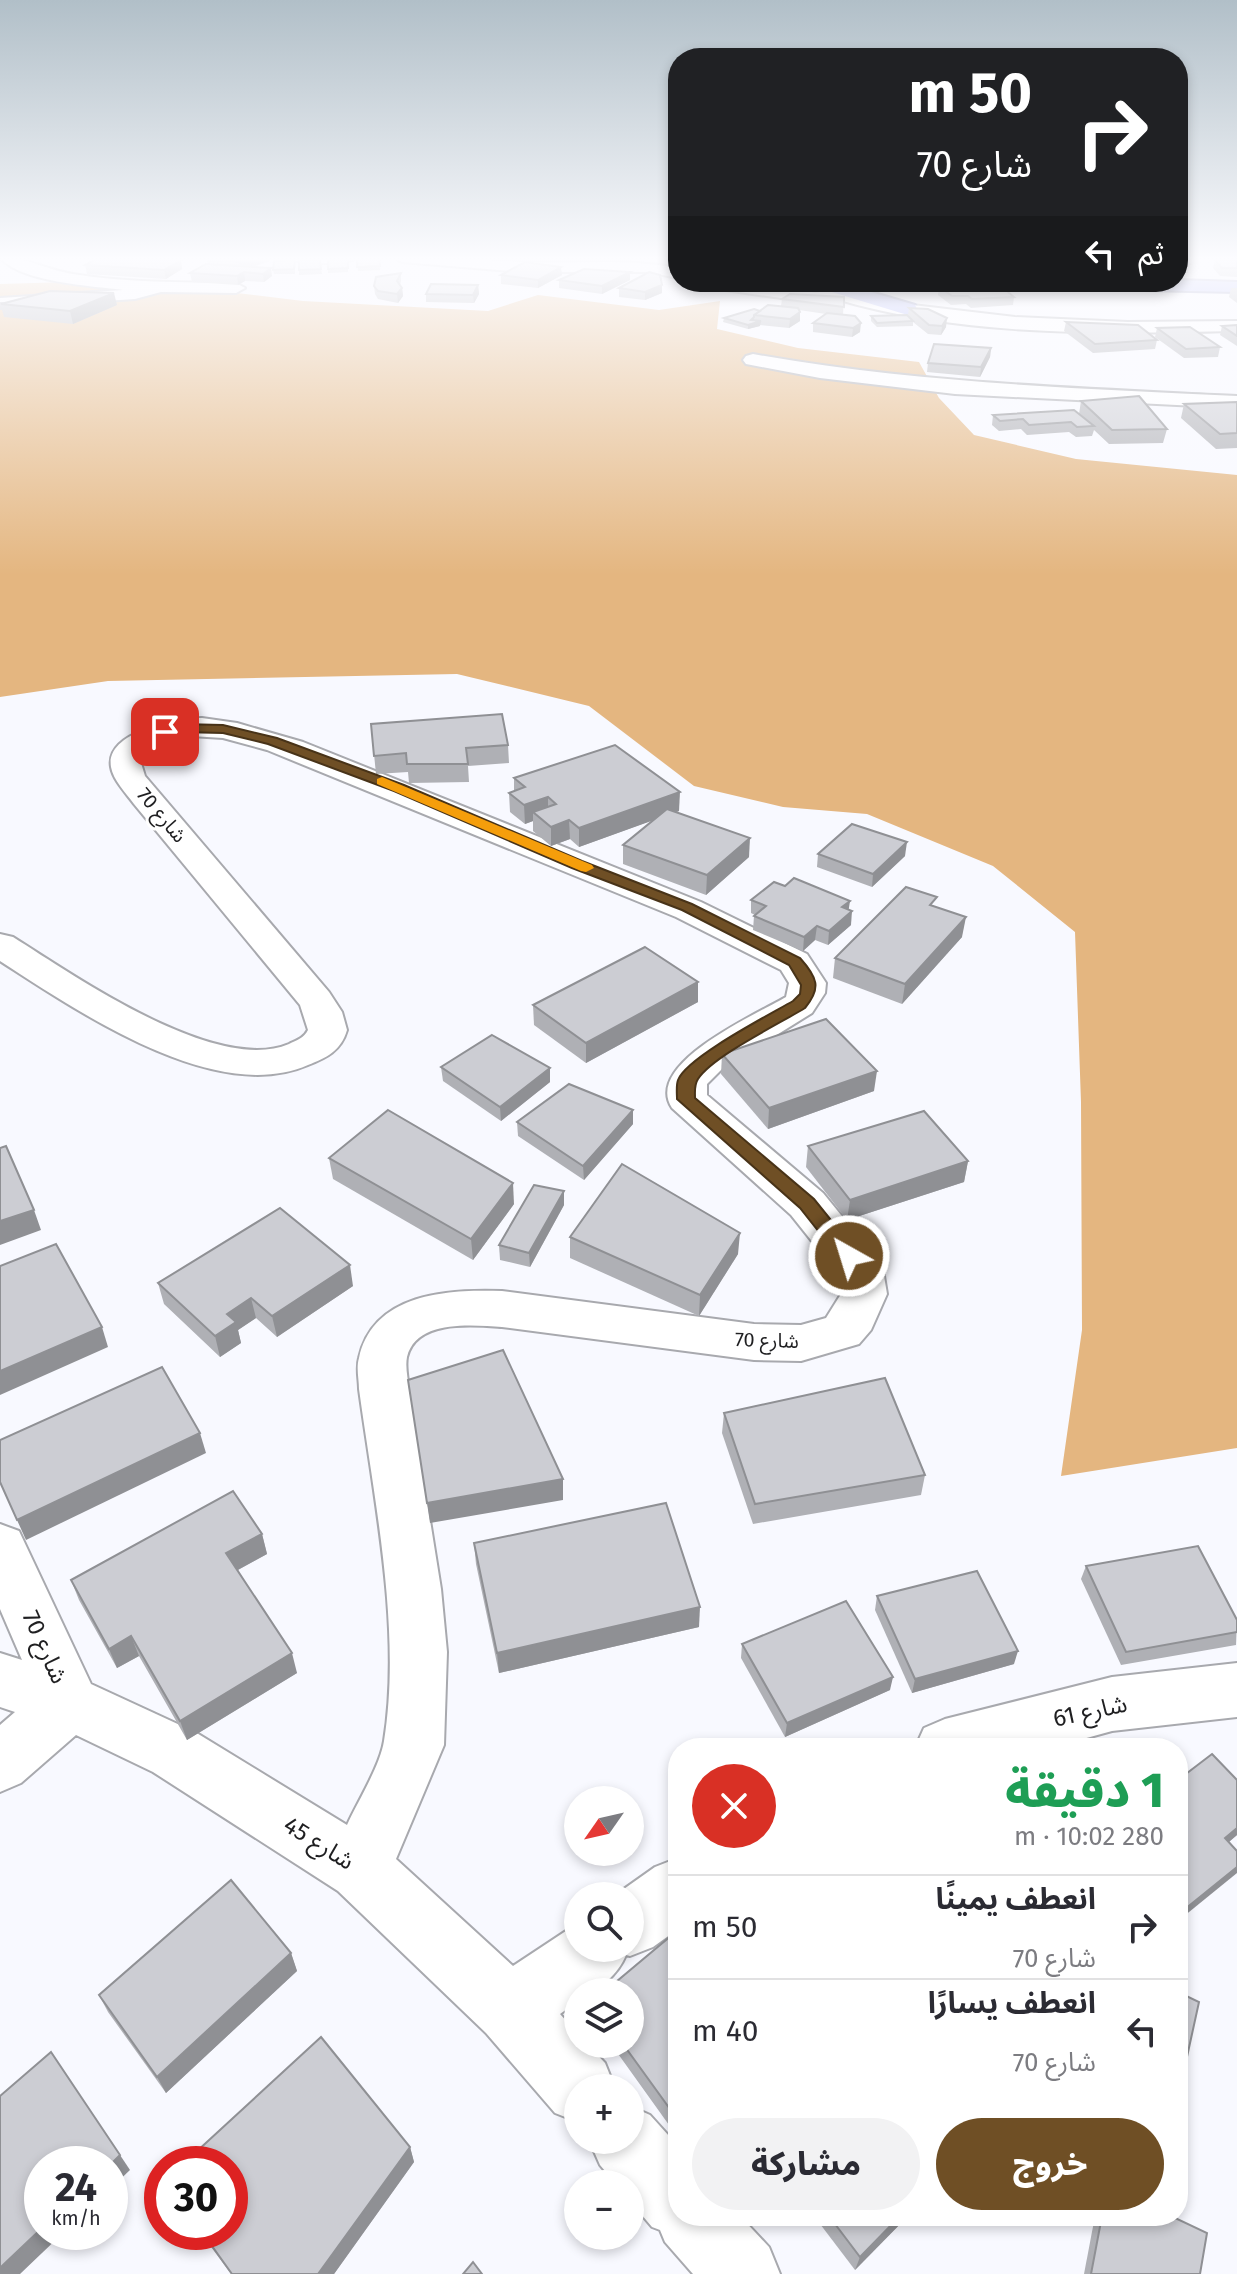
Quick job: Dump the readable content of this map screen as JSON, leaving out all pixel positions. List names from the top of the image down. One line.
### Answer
{"streets":{"street":["شارع 70","شارع 61","شارع 45"]},"crossings":[["شارع 70","شارع 45"]],"north":"bottom left","page":{"turn":["50 m","شارع 70"],"then":"ثم","heading":["1 دقيقة","280 m · 10:02"],"map_buttons":["+","−"],"list":[{"name":"انعطف يمينًا","note":"شارع 70","value":"50 m"},{"name":"انعطف يسارًا","note":"شارع 70","value":"40 m"}],"buttons":["خروج","مشاركة"],"speed":"24 km/h","limit":"30"}}
